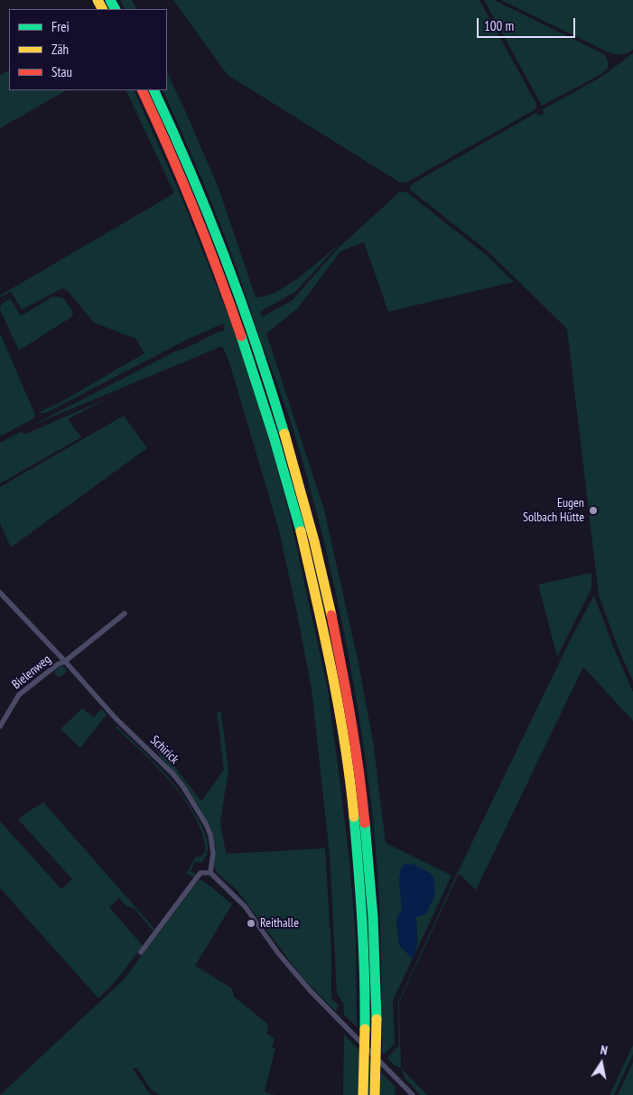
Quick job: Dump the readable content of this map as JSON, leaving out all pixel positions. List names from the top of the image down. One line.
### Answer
{"streets":{"street":["Bielenweg","Schirick"]},"crossings":[["Bielenweg","Schirick"]],"places":["Eugen Solbach Hütte","Reithalle"],"legend":["Frei","Zäh","Stau"],"scale_bar":"100 m","north":"top"}
